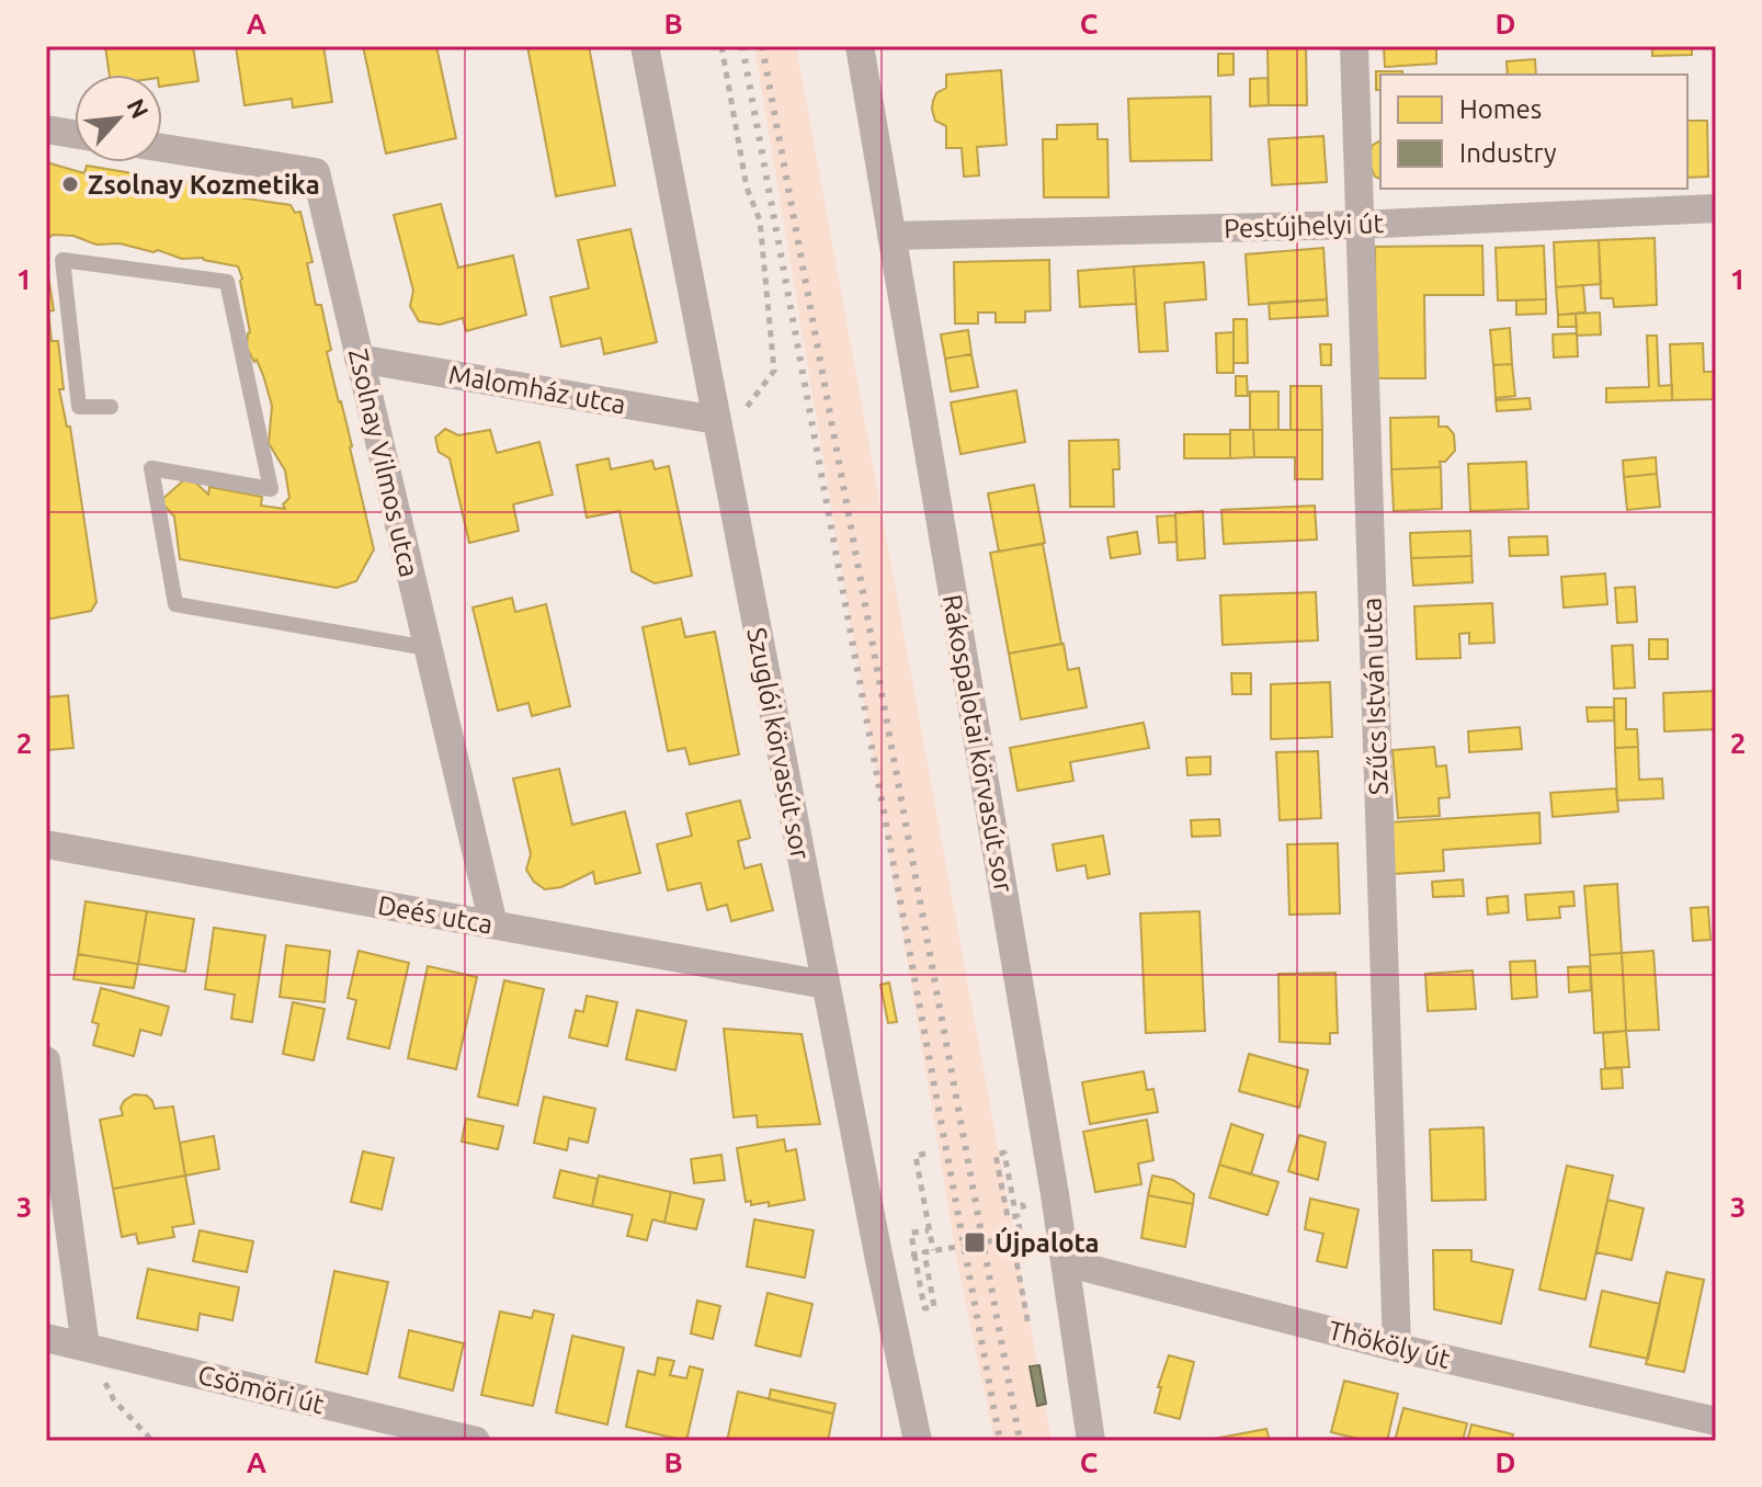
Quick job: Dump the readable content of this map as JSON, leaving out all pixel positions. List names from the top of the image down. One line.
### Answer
{"streets":{"street":["Pestújhelyi út","Malomház utca","Zsolnay Vilmos utca","Szűcs István utca","Szuglói körvasút sor","Rákospalotai körvasút sor","Deés utca","Thököly út","Csömöri út"]},"crossings":[["Pestújhelyi út","Szűcs István utca"],["Pestújhelyi út","Rákospalotai körvasút sor"],["Malomház utca","Zsolnay Vilmos utca"],["Malomház utca","Szuglói körvasút sor"],["Zsolnay Vilmos utca","Deés utca"],["Szűcs István utca","Thököly út"],["Szuglói körvasút sor","Deés utca"],["Rákospalotai körvasút sor","Thököly út"]],"places":{"other":["Zsolnay Kozmetika"],"transit":["Újpalota"]},"legend":["Homes","Industry"],"north":"top right","grid":{"columns":["A","B","C","D"],"rows":["1","2","3"]}}
